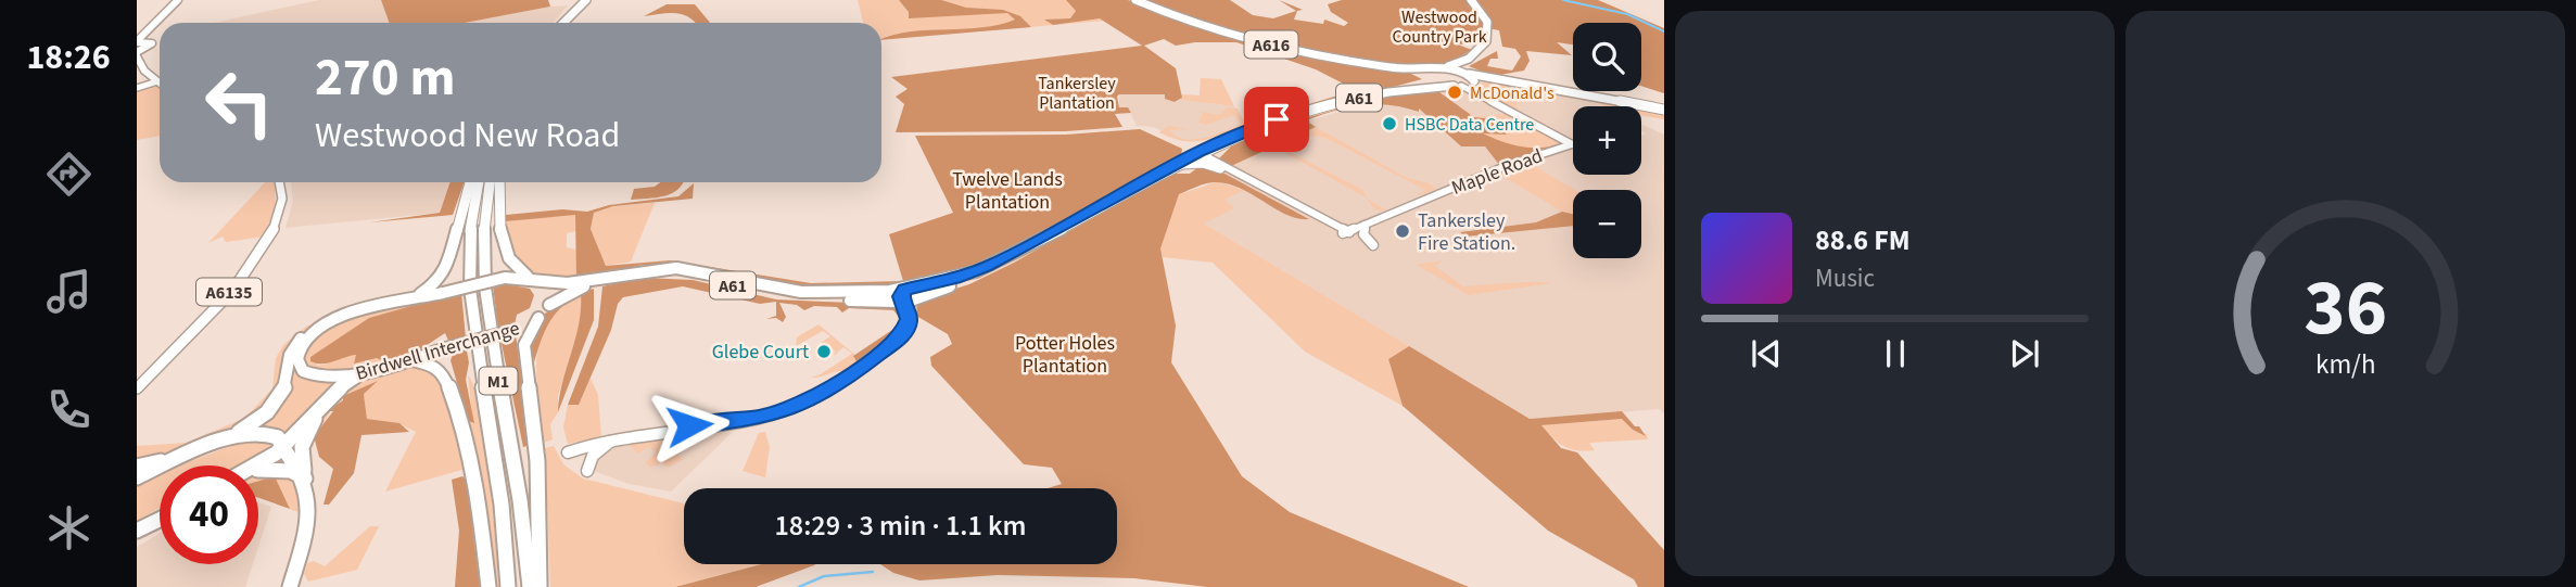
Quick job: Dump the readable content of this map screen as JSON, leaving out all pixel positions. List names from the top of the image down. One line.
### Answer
{"streets":{"highway":["A616","A61","Birdwell Interchange","M1"],"main road":["A6135"],"street":["Maple Road"]},"crossings":[["A616","A61"],["A61","Maple Road"],["A61","Birdwell Interchange"]],"parks":["Westwood Country Park","Tankersley Plantation","Twelve Lands Plantation","Potter Holes Plantation"],"places":["McDonald's","HSBC Data Centre","Tankersley Fire Station.","Glebe Court"],"page":{"tabs":"18:26","map_buttons":["+","−"],"turn":["270 m","Westwood New Road"],"song":["88.6 FM","Music"],"limit":"40","trip":"18:29 · 3 min · 1.1 km","gauge":["36","km/h"]}}
